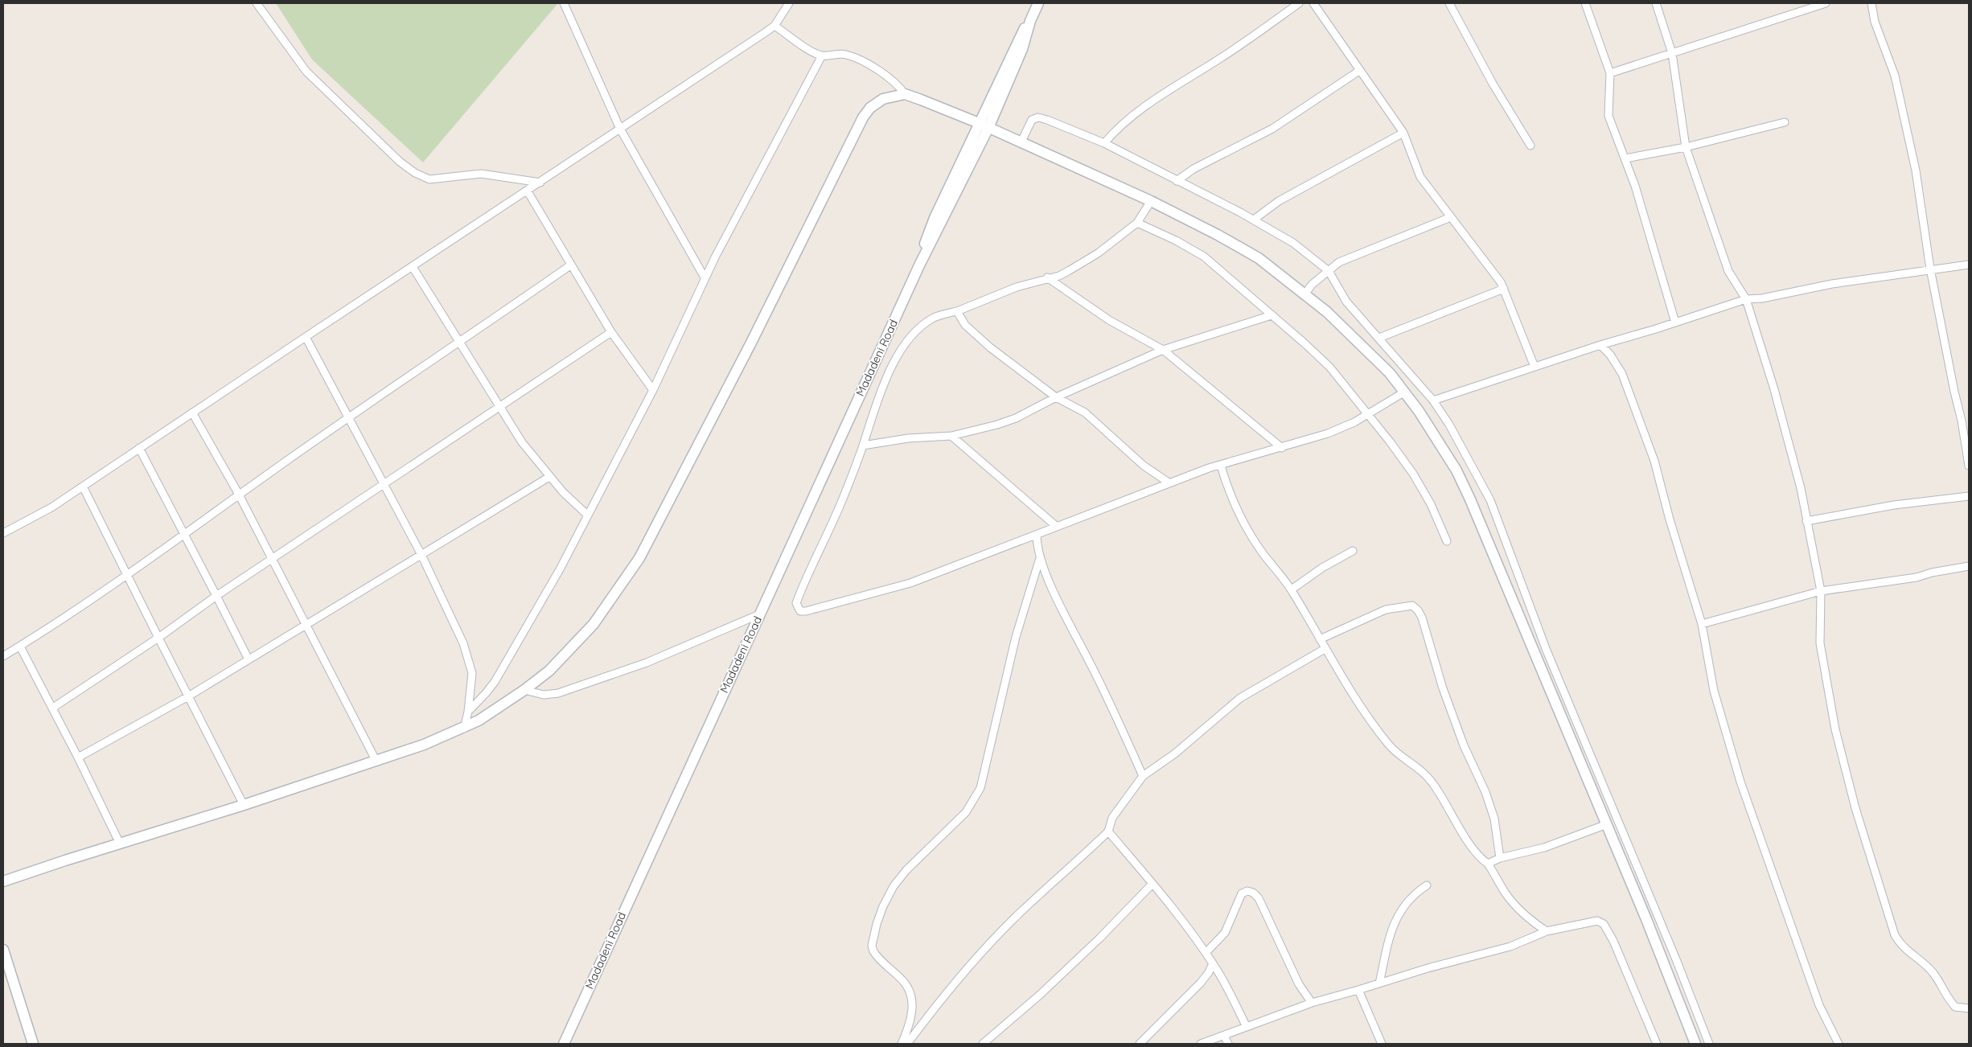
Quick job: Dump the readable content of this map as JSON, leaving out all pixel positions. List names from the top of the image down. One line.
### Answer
{"streets":{"street":["Madadeni Road"]}}
